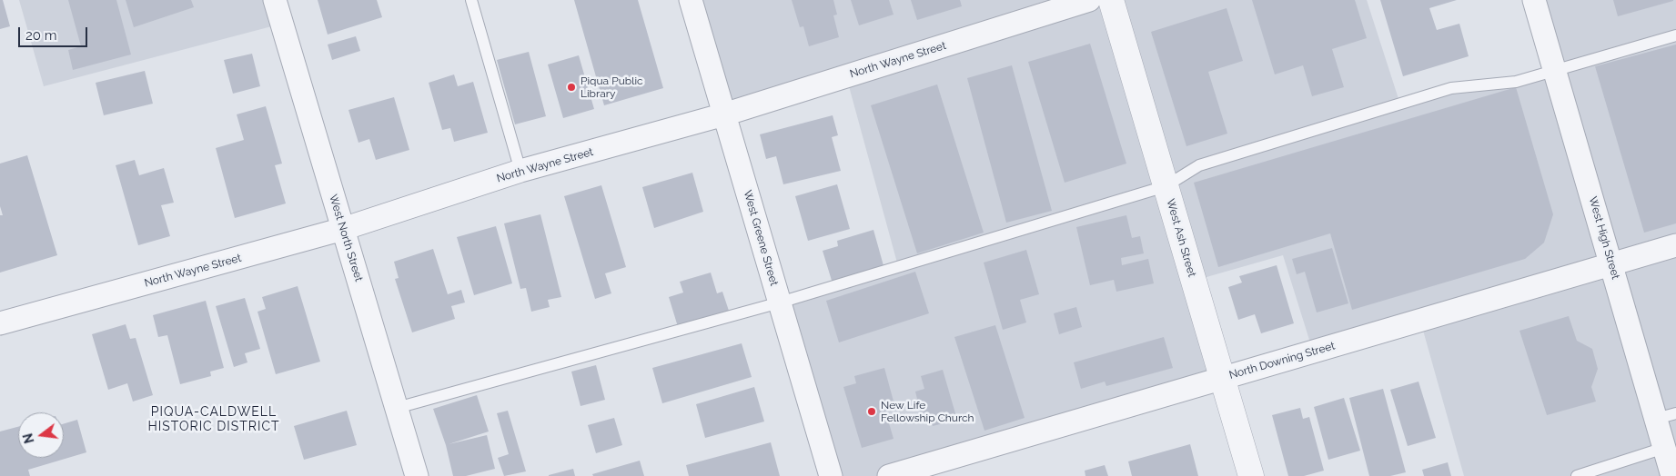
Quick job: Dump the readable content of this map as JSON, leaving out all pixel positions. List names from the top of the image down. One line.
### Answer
{"streets":{"street":["North Wayne Street","West North Street","West Greene Street","West Ash Street","West High Street","North Downing Street"]},"crossings":[["North Wayne Street","West North Street"],["North Wayne Street","West Greene Street"],["West Ash Street","North Downing Street"],["West High Street","North Downing Street"]],"districts":["PIQUA-CALDWELL HISTORIC DISTRICT"],"places":["Piqua Public Library","New Life Fellowship Church"],"scale_bar":"20 m","north":"left"}
